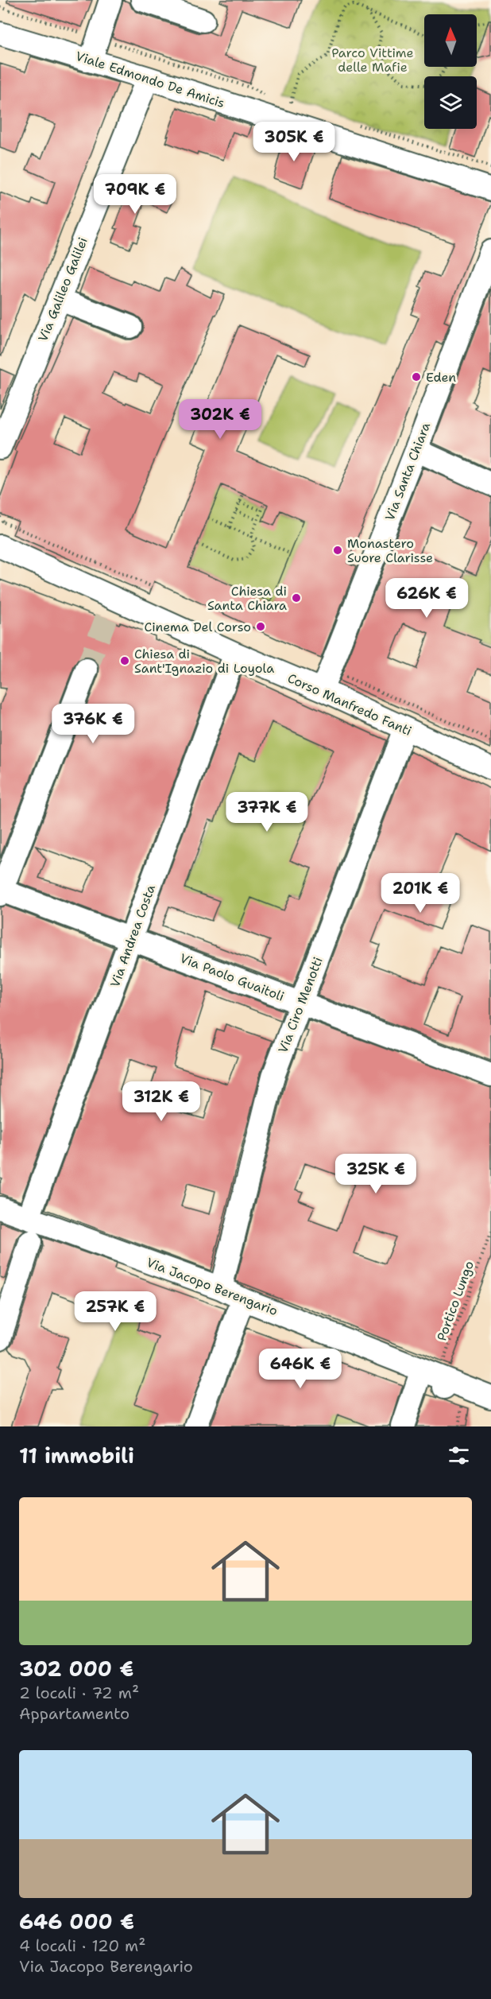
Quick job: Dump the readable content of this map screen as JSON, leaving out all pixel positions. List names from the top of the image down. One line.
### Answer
{"streets":{"street":["Viale Edmondo De Amicis","Via Galileo Galilei","Via Santa Chiara","Corso Manfredo Fanti","Via Andrea Costa","Via Paolo Guaitoli","Via Ciro Menotti","Via Jacopo Berengario"],"path":["Portico Lungo"]},"crossings":[["Viale Edmondo De Amicis","Via Galileo Galilei"],["Via Santa Chiara","Corso Manfredo Fanti"],["Corso Manfredo Fanti","Via Andrea Costa"],["Corso Manfredo Fanti","Via Ciro Menotti"],["Via Andrea Costa","Via Paolo Guaitoli"],["Via Andrea Costa","Via Jacopo Berengario"],["Via Paolo Guaitoli","Via Ciro Menotti"],["Via Ciro Menotti","Via Jacopo Berengario"],["Via Jacopo Berengario","Portico Lungo"]],"parks":["Parco Vittime delle Mafie"],"places":["Eden","Monastero Suore Clarisse","Chiesa di Santa Chiara","Cinema Del Corso","Chiesa di Sant'Ignazio di Loyola"],"north":"top","page":{"price":["305K €","709K €","302K €","626K €","376K €","377K €","201K €","312K €","325K €","257K €","646K €"],"heading":"11 immobili","list":[{"name":"302 000 €","note":"2 locali · 72 m² · Appartamento"},{"name":"646 000 €","note":"4 locali · 120 m² · Via Jacopo Berengario"}]}}
